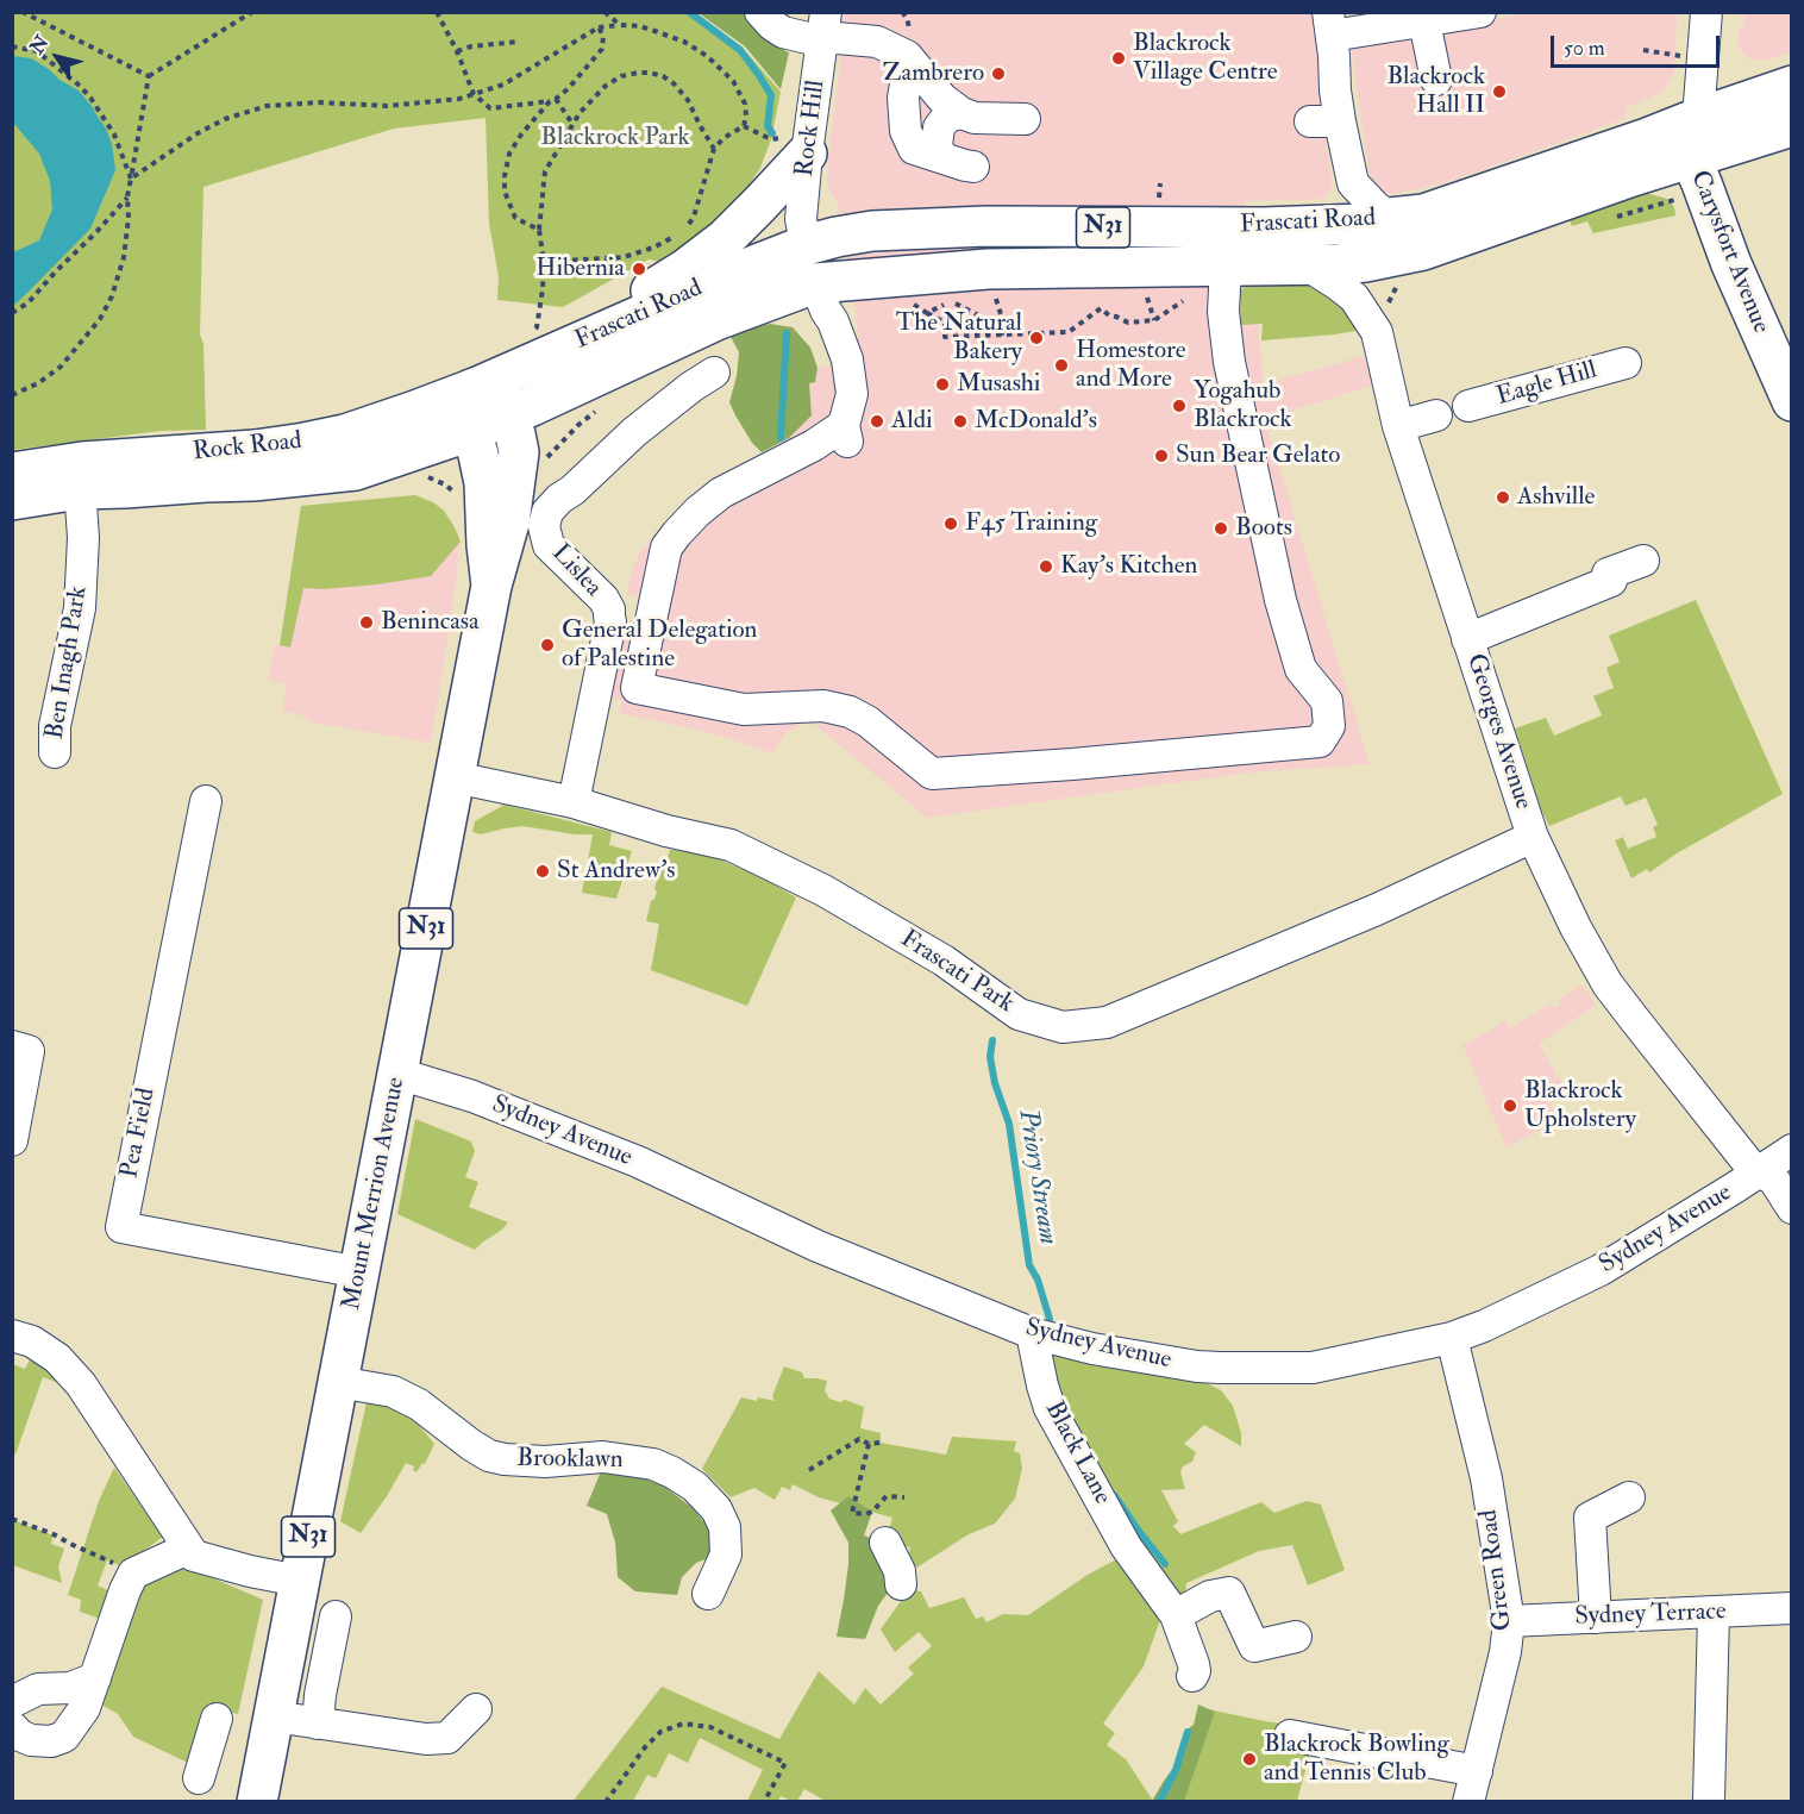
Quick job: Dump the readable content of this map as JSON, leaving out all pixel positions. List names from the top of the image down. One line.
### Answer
{"streets":{"main road":["Frascati Road","N31","Carysfort Avenue","Rock Road","Mount Merrion Avenue"],"street":["Rock Hill","Eagle Hill","Lislea","Ben Inagh Park","Georges Avenue","Frascati Park","Sydney Avenue","Pea Field","Black Lane","Brooklawn","Green Road","Sydney Terrace"]},"crossings":[["Rock Hill","Frascati Road"],["Rock Hill","N31"],["Frascati Road","N31"],["Frascati Road","Carysfort Avenue"],["Frascati Road","Rock Road"],["Frascati Road","Georges Avenue"],["Frascati Road","Mount Merrion Avenue"],["Rock Road","Ben Inagh Park"],["Rock Road","Mount Merrion Avenue"],["Lislea","Frascati Park"],["Georges Avenue","Frascati Park"],["Georges Avenue","Sydney Avenue"],["Frascati Park","Mount Merrion Avenue"],["Sydney Avenue","Mount Merrion Avenue"],["Sydney Avenue","Black Lane"],["Sydney Avenue","Green Road"],["Pea Field","Mount Merrion Avenue"],["Mount Merrion Avenue","Brooklawn"],["Green Road","Sydney Terrace"]],"water":["Priory Stream"],"parks":["Blackrock Park"],"places":["Blackrock Village Centre","Zambrero","Blackrock Hall II","Hibernia","The Natural Bakery","Homestore and More","Musashi","Yogahub Blackrock","Aldi","McDonald's","Sun Bear Gelato","Ashville","F45 Training","Boots","Kay's Kitchen","Benincasa","General Delegation of Palestine","St Andrew's","Blackrock Upholstery","Blackrock Bowling and Tennis Club"],"scale_bar":"50 m","north":"top left"}
